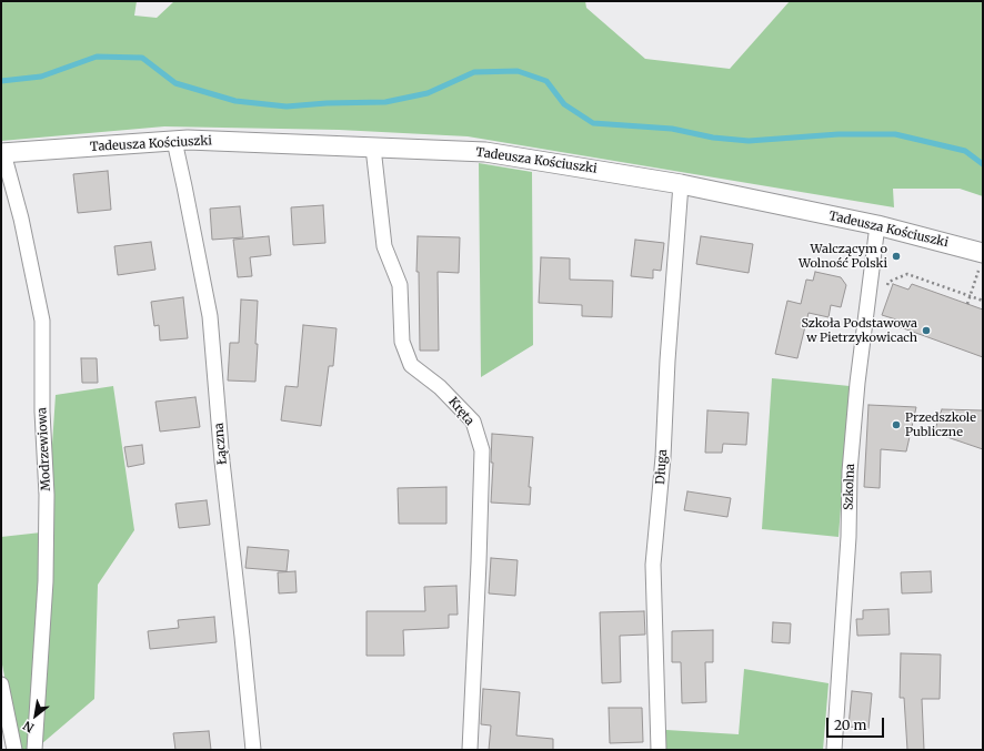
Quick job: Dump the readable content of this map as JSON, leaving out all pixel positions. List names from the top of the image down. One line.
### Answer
{"streets":{"street":["Tadeusza Kościuszki","Kręta","Łączna","Modrzewiowa","Długa","Szkolna"]},"crossings":[["Tadeusza Kościuszki","Kręta"],["Tadeusza Kościuszki","Łączna"],["Tadeusza Kościuszki","Modrzewiowa"],["Tadeusza Kościuszki","Długa"],["Tadeusza Kościuszki","Szkolna"]],"places":["Walczącym o Wolność Polski","Szkoła Podstawowa w Pietrzykowicach","Przedszkole Publiczne"],"scale_bar":"20 m","north":"bottom left"}
